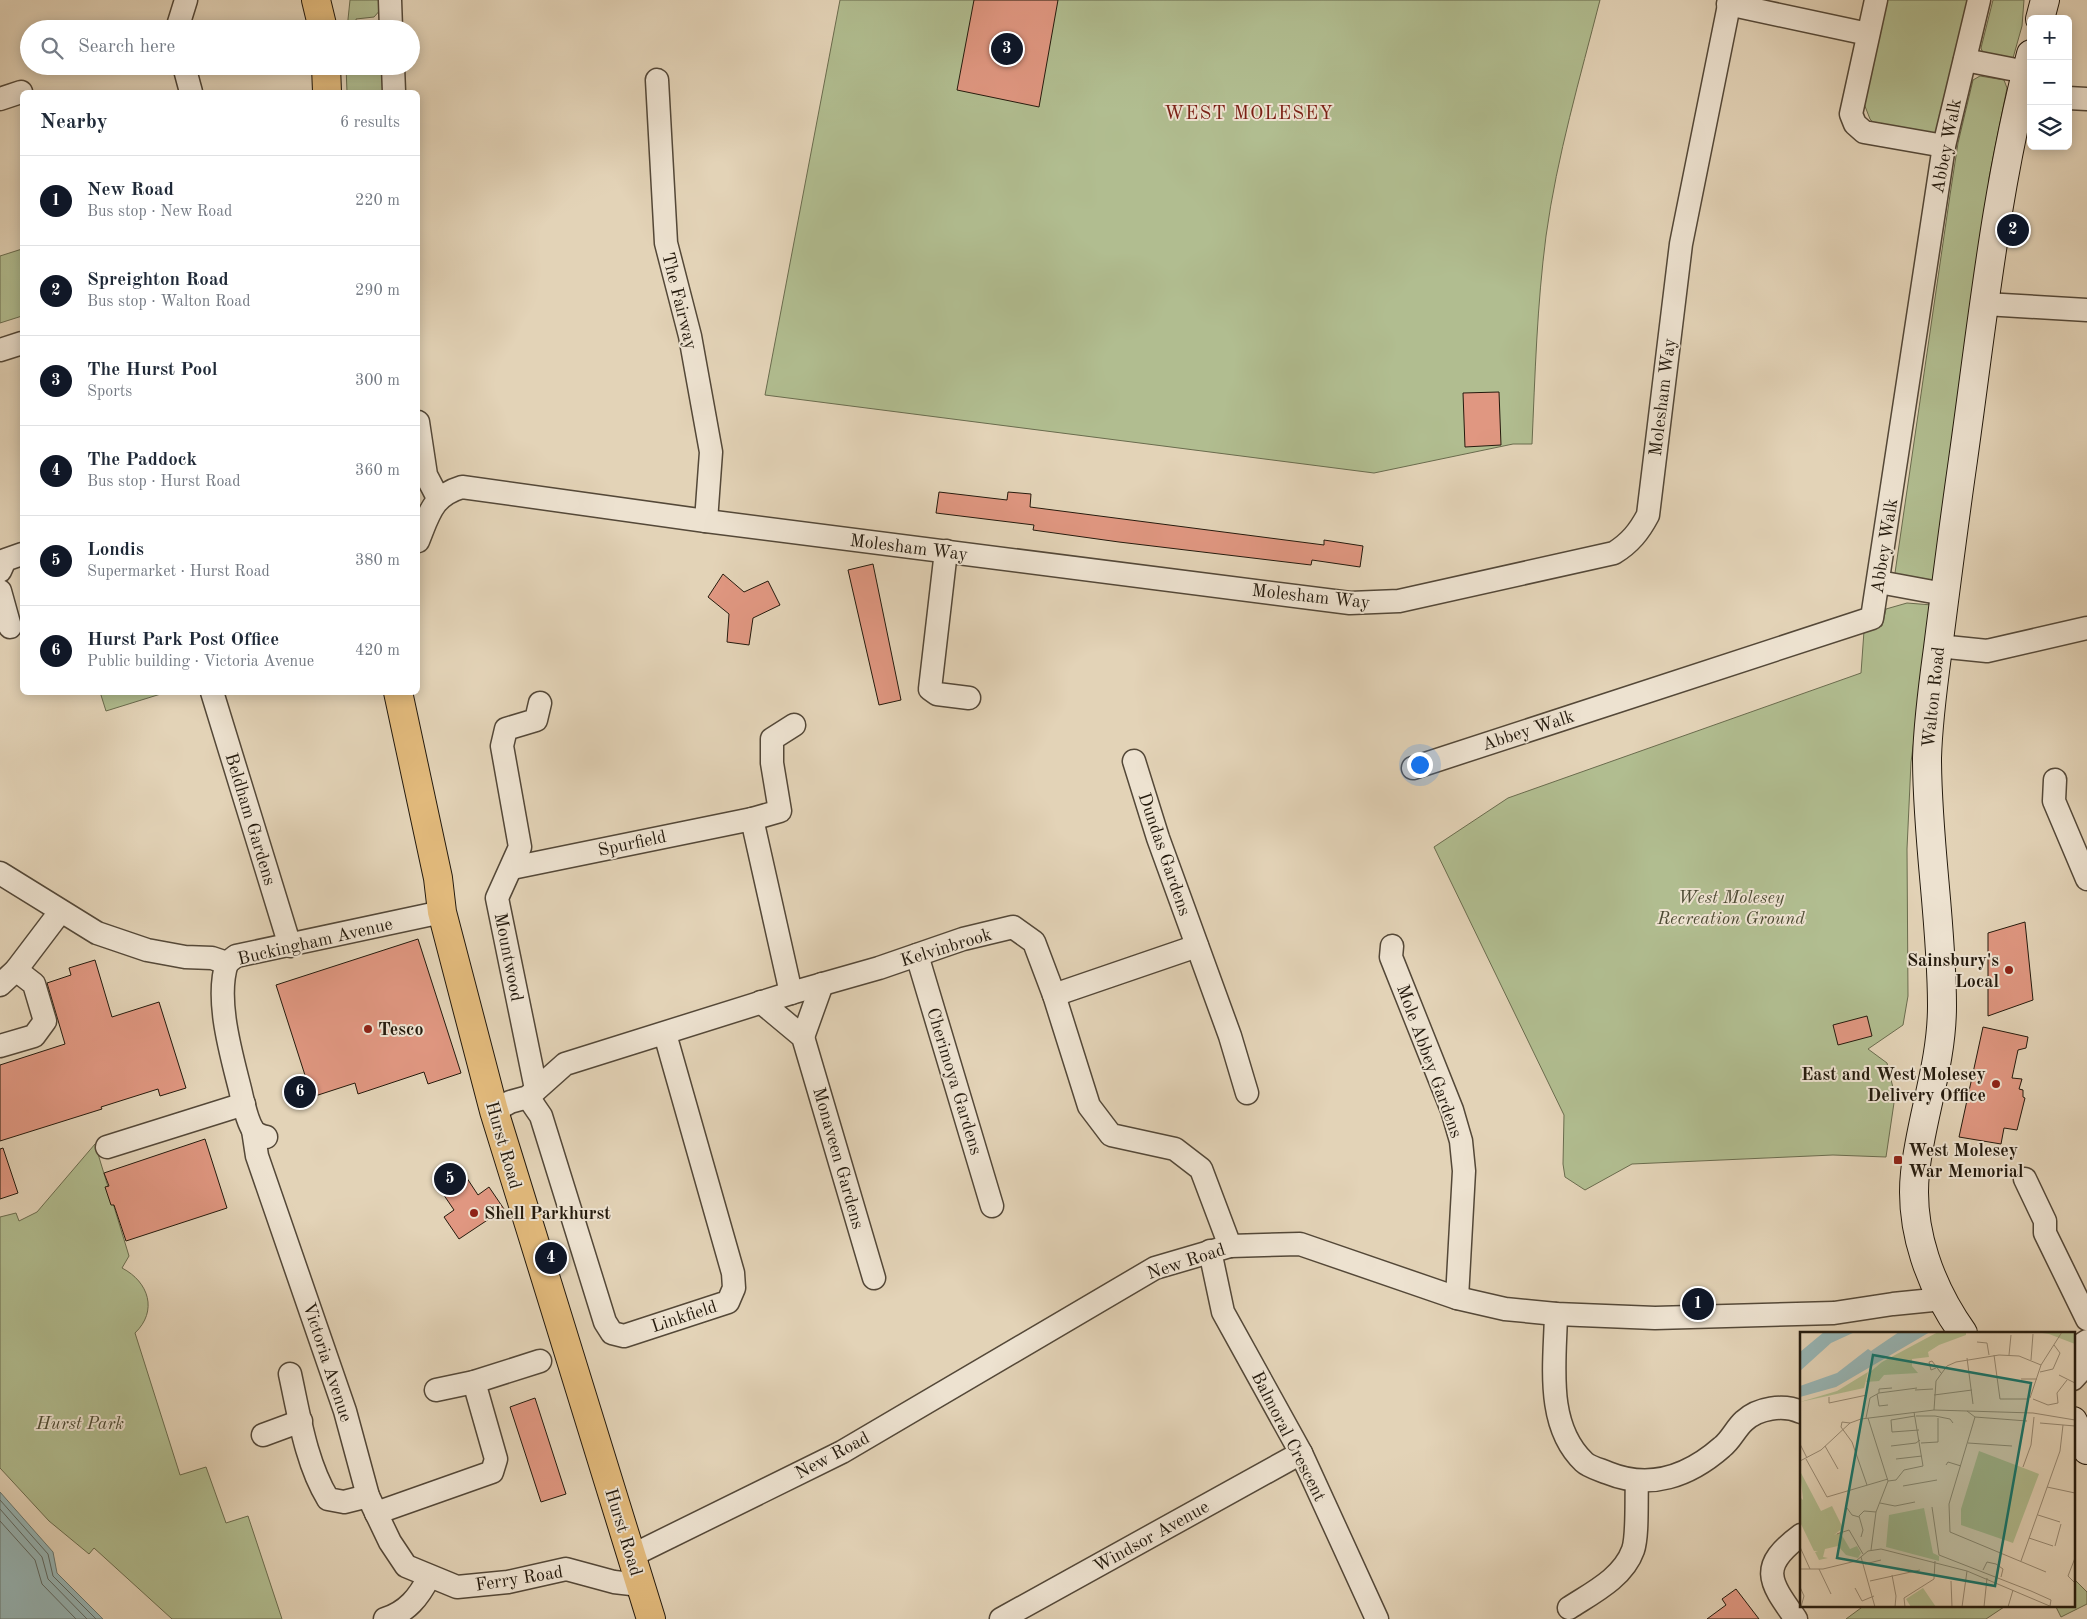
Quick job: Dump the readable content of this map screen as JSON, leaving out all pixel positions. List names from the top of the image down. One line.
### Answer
{"streets":{"main road":["Walton Road","Hurst Road"],"street":["Abbey Walk","The Fairway","Molesham Way","Beldham Gardens","Spurfield","Dundas Gardens","Buckingham Avenue","Kelvinbrook","Mountwood","Mole Abbey Gardens","Cherimoya Gardens","Monaveen Gardens","New Road","Linkfield","Victoria Avenue","Balmoral Crescent","Windsor Avenue","Ferry Road"]},"crossings":[["The Fairway","Molesham Way"],["Walton Road","New Road"],["Beldham Gardens","Buckingham Avenue"],["Spurfield","Mountwood"],["Buckingham Avenue","Hurst Road"],["Buckingham Avenue","Victoria Avenue"],["Kelvinbrook","Mountwood"],["Kelvinbrook","Cherimoya Gardens"],["Kelvinbrook","Hurst Road"],["Kelvinbrook","New Road"],["Kelvinbrook","Linkfield"],["Kelvinbrook","Balmoral Crescent"],["Mountwood","Linkfield"],["Mole Abbey Gardens","New Road"],["Hurst Road","New Road"],["Hurst Road","Ferry Road"],["New Road","Balmoral Crescent"],["Victoria Avenue","Ferry Road"],["Balmoral Crescent","Windsor Avenue"]],"districts":["WEST MOLESEY"],"parks":["West Molesey Recreation Ground","Hurst Park"],"places":{"other":["Sainsbury's Local","Tesco","East and West Molesey Delivery Office","Shell Parkhurst"],"transit":["West Molesey War Memorial"]},"page":{"map_buttons":["+","−"],"search":"Search here","pins":["3","2","6","5","4","1"],"heading":["Nearby","6 results"],"list":[{"mark":"1","name":"New Road","note":"Bus stop · New Road","value":"220 m"},{"mark":"2","name":"Spreighton Road","note":"Bus stop · Walton Road","value":"290 m"},{"mark":"3","name":"The Hurst Pool","note":"Sports","value":"300 m"},{"mark":"4","name":"The Paddock","note":"Bus stop · Hurst Road","value":"360 m"},{"mark":"5","name":"Londis","note":"Supermarket · Hurst Road","value":"380 m"},{"mark":"6","name":"Hurst Park Post Office","note":"Public building · Victoria Avenue","value":"420 m"}]}}
